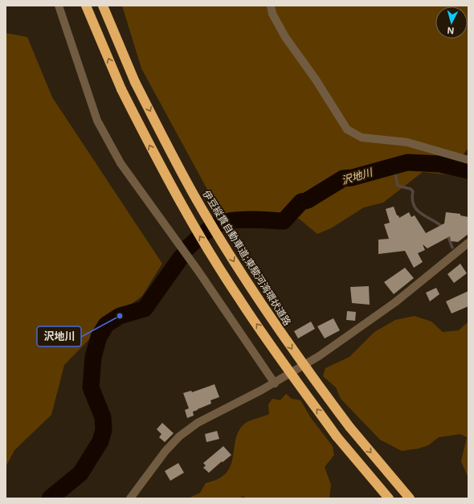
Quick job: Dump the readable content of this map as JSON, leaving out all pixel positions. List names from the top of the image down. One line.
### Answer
{"streets":{"highway":["伊豆縦貫自動車道;東駿河湾環状道路"]},"water":["沢地川"],"places":["沢地川"],"north":"bottom"}
